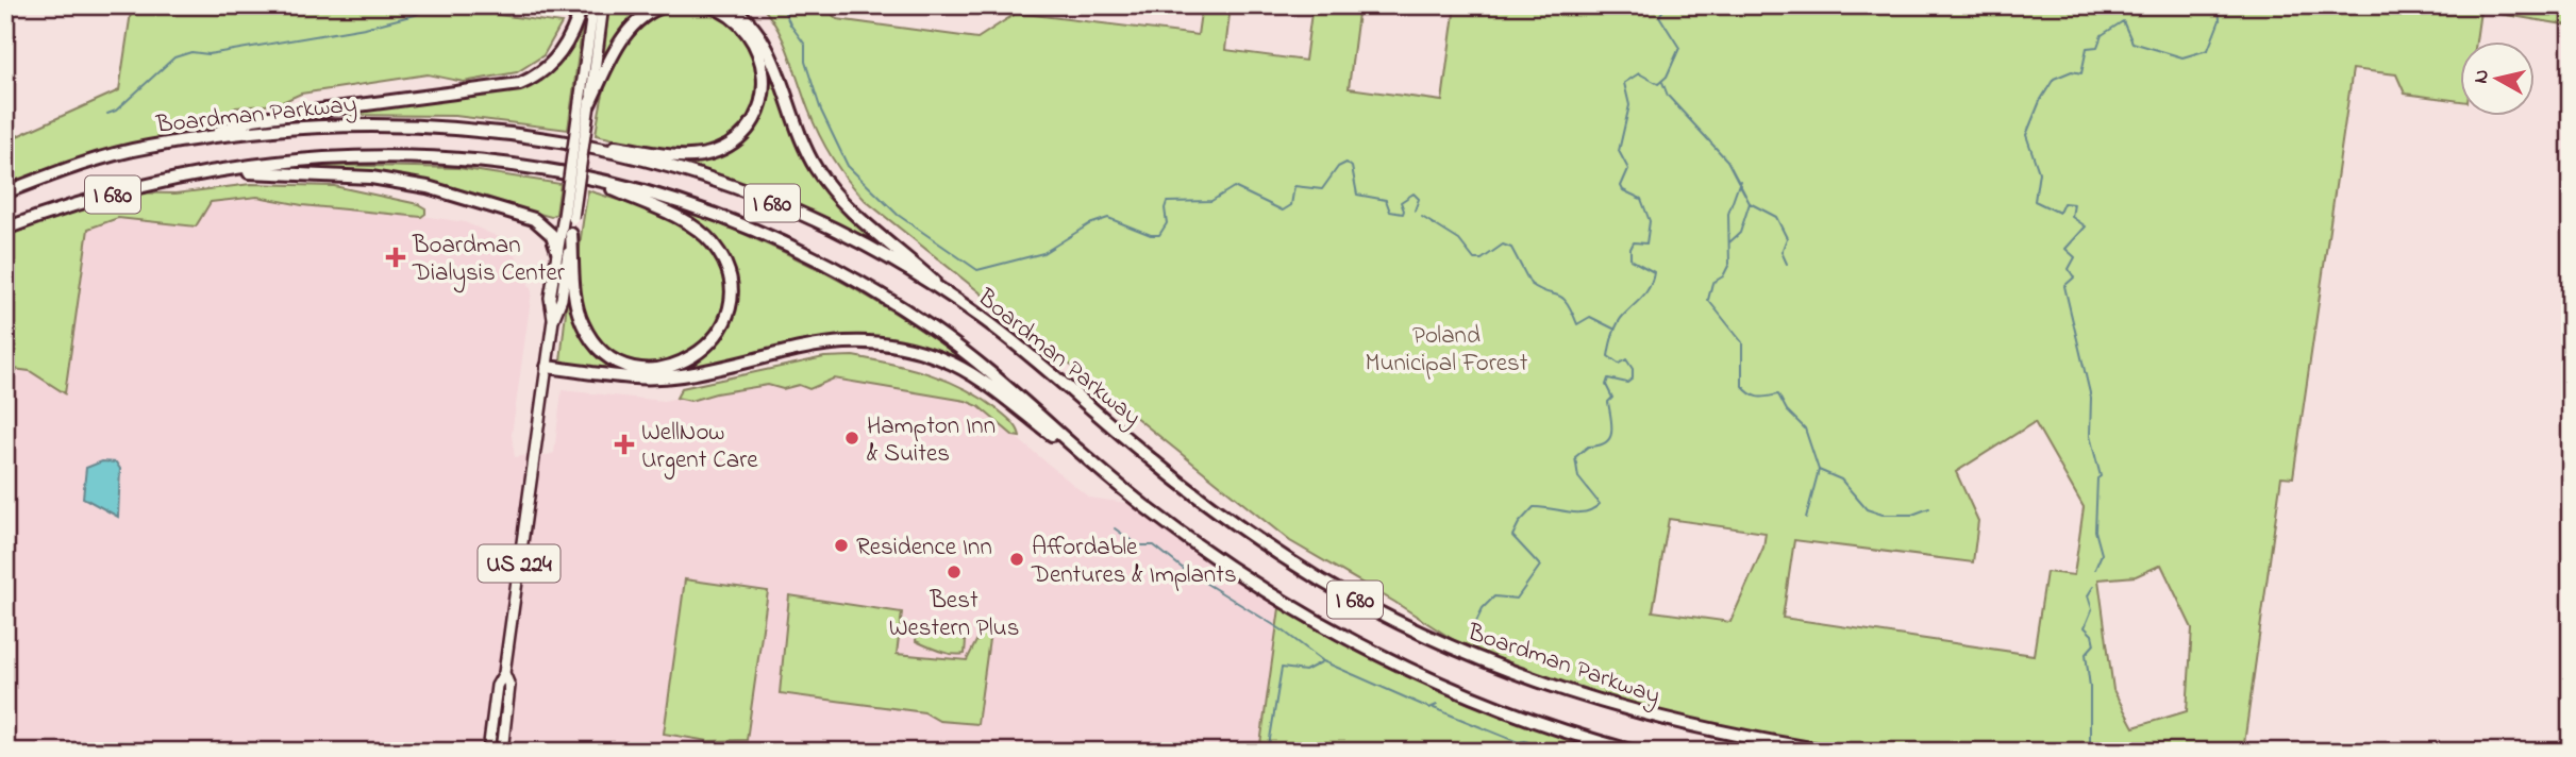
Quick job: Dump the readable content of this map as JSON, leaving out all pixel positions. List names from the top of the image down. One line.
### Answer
{"streets":{"highway":["Boardman Parkway","I 680"],"main road":["US 224"]},"parks":["Poland Municipal Forest"],"places":{"health":["Boardman Dialysis Center","WellNow Urgent Care"],"other":["Hampton Inn & Suites","Residence Inn","Affordable Dentures & Implants","Best Western Plus"]},"north":"left"}
